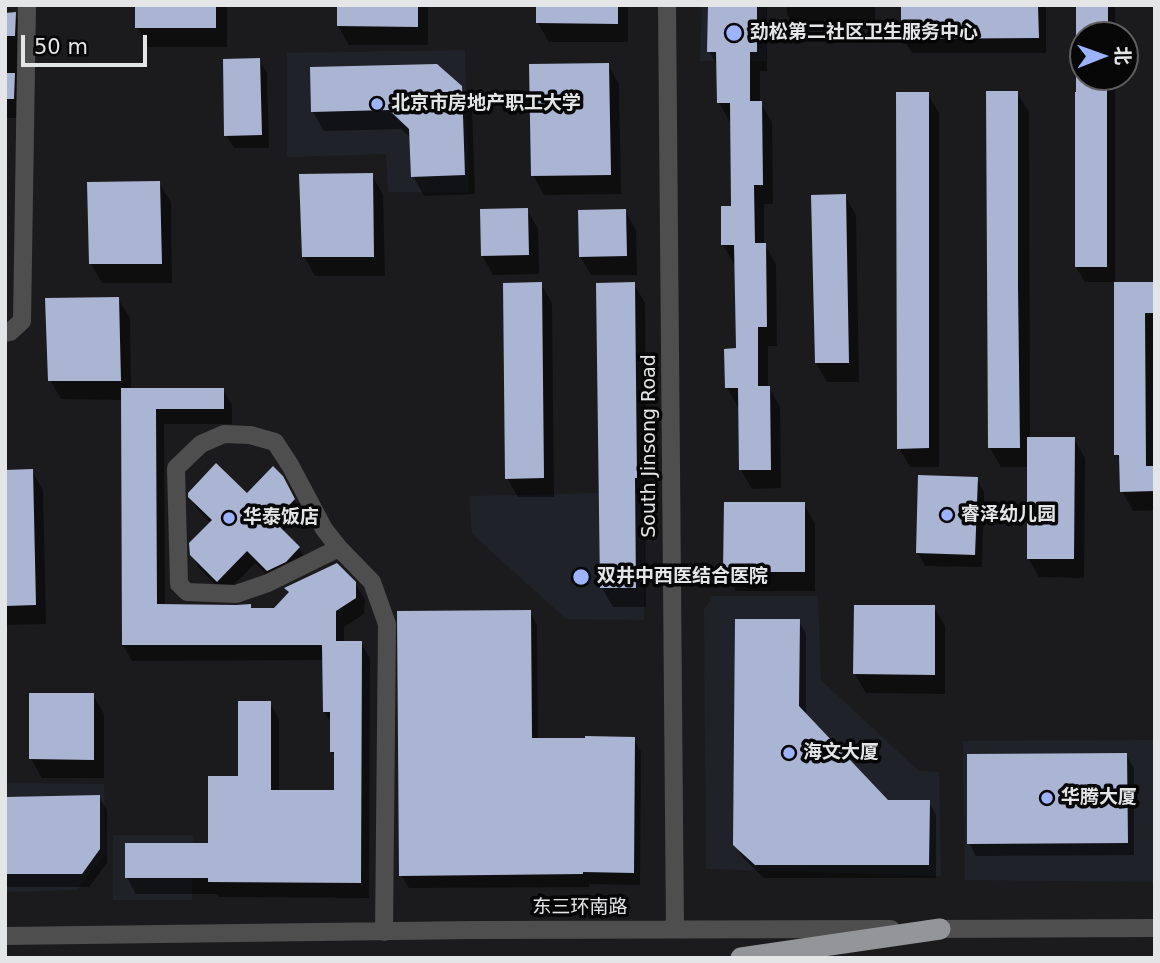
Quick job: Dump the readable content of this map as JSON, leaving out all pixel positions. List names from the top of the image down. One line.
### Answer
{"streets":{"street":["South Jinsong Road","东三环南路"]},"crossings":[["South Jinsong Road","东三环南路"]],"places":["劲松第二社区卫生服务中心","北京市房地产职工大学","睿泽幼儿园","华泰饭店","双井中西医结合医院","海文大厦","华腾大厦"],"scale_bar":"50 m","north":"right"}
